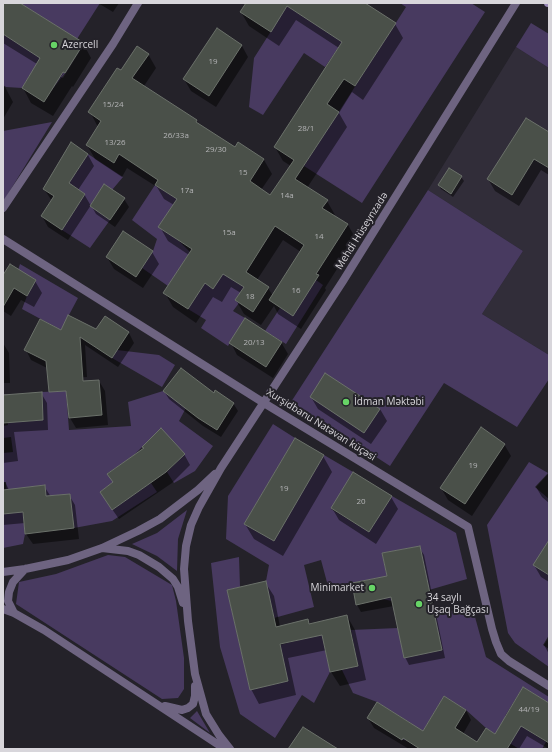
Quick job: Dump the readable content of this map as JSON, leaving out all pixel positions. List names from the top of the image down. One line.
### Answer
{"streets":{"street":["Mehdi Hüseynzadə","Xurşidbanu Natəvan küçəsi"]},"crossings":[["Mehdi Hüseynzadə","Xurşidbanu Natəvan küçəsi"]],"places":["Azercell","İdman Məktəbi","Minimarket","34 saylı Uşaq Bağçası"],"house_numbers":["19","15/24","28/1","26/33a","13/26","29/30","15","17a","14a","15a","14","16","18","20/13","19","19","20","44/19"]}
